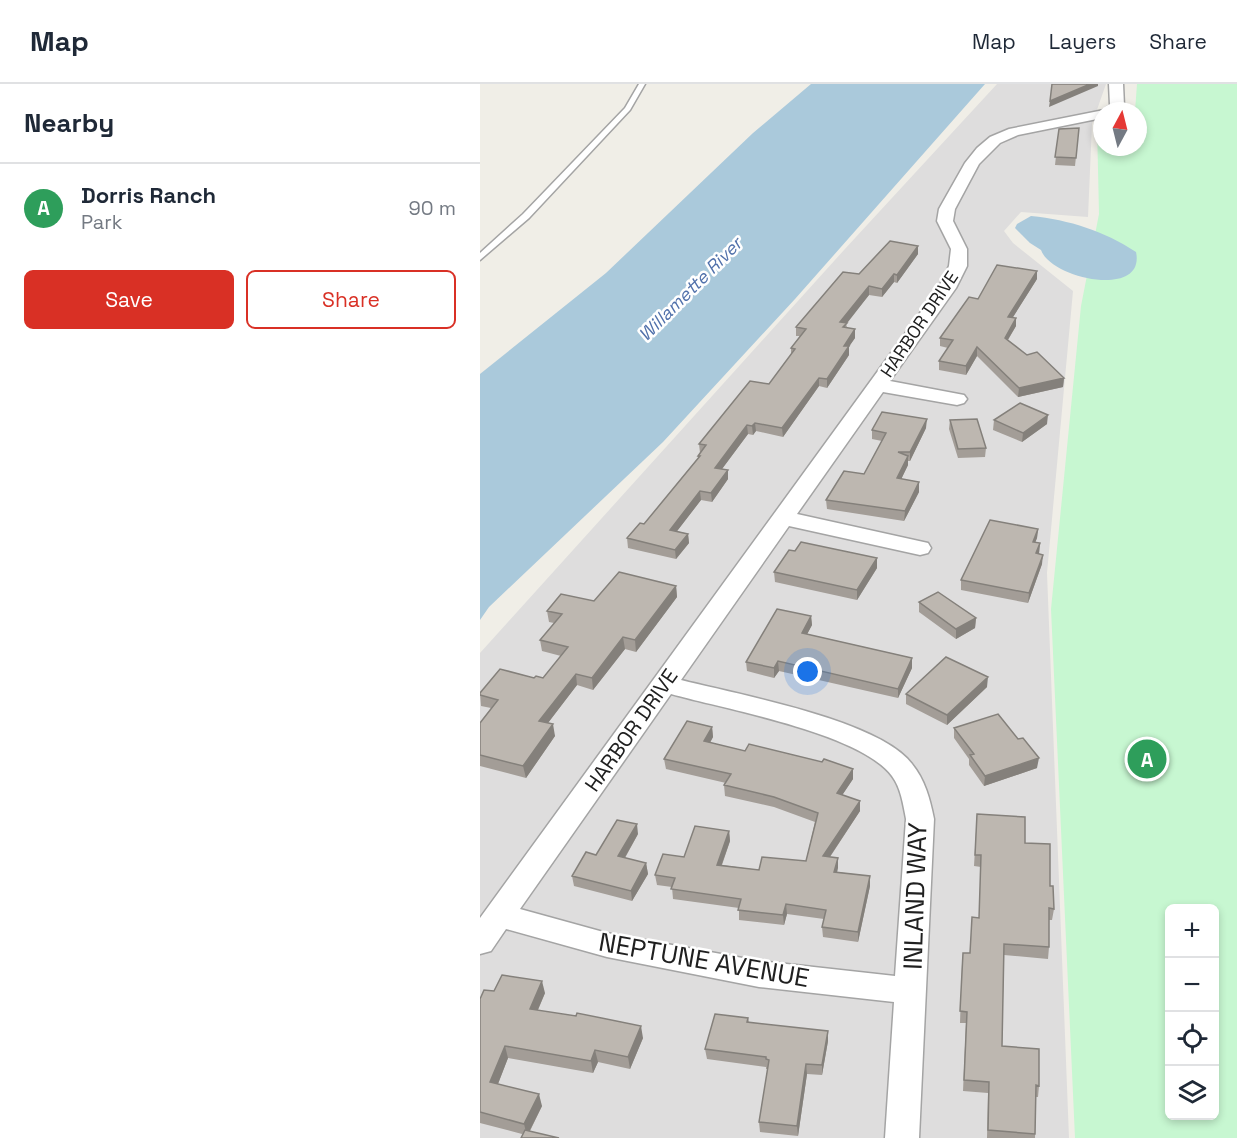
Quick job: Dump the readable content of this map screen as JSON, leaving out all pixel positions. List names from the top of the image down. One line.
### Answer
{"streets":{"street":["HARBOR DRIVE","INLAND WAY","NEPTUNE AVENUE"]},"crossings":[["HARBOR DRIVE","INLAND WAY"],["HARBOR DRIVE","NEPTUNE AVENUE"],["INLAND WAY","NEPTUNE AVENUE"]],"water":["Willamette River"],"north":"top","page":{"header":"Map","nav":["Map","Layers","Share"],"heading":"Nearby","list":[{"mark":"A","name":"Dorris Ranch","note":"Park","value":"90 m"}],"buttons":["Save","Share"],"pins":"A","map_buttons":["+","−"]}}
